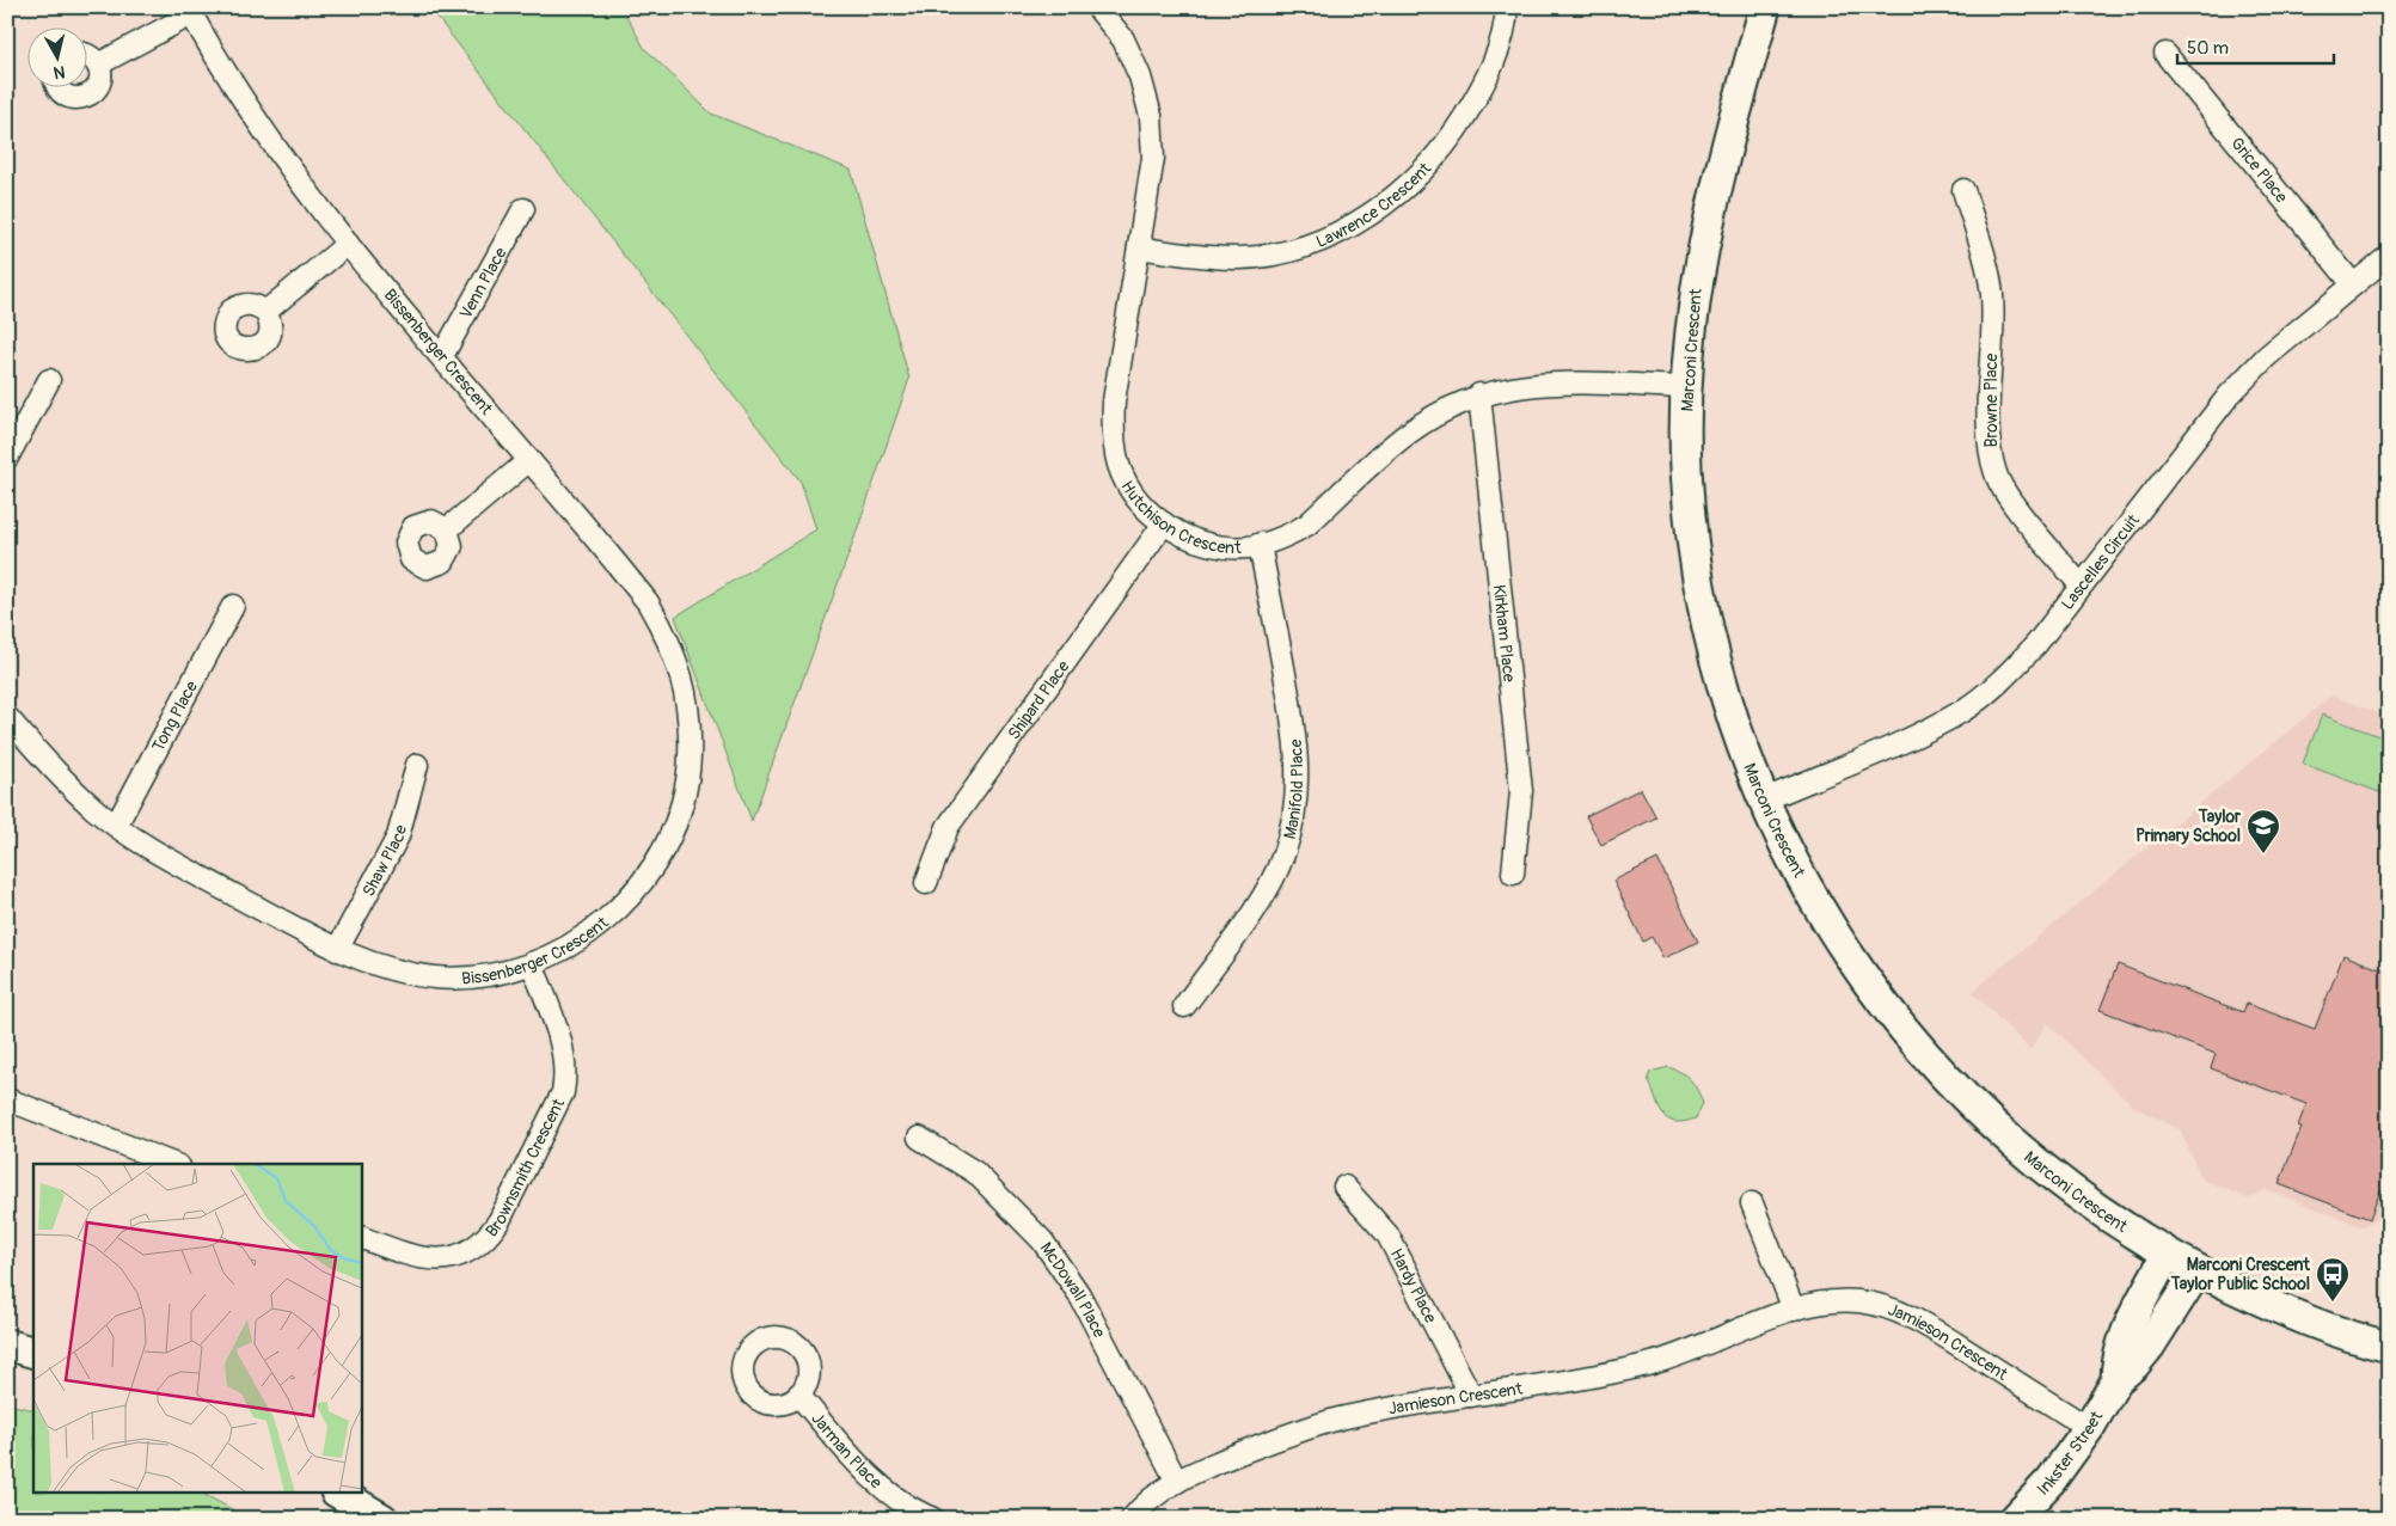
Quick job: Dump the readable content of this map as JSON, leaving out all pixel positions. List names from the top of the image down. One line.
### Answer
{"streets":{"street":["Grice Place","Lawrence Crescent","Venn Place","Marconi Crescent","Bissenberger Crescent","Browne Place","Hutchison Crescent","Lascelles Circuit","Kirkham Place","Shipard Place","Tong Place","Manifold Place","Shaw Place","Brownsmith Crescent","Hardy Place","McDowall Place","Jamieson Crescent","Jarman Place","Inkster Street"]},"crossings":[["Grice Place","Lascelles Circuit"],["Lawrence Crescent","Hutchison Crescent"],["Venn Place","Bissenberger Crescent"],["Marconi Crescent","Hutchison Crescent"],["Marconi Crescent","Lascelles Circuit"],["Marconi Crescent","Inkster Street"],["Bissenberger Crescent","Tong Place"],["Bissenberger Crescent","Shaw Place"],["Bissenberger Crescent","Brownsmith Crescent"],["Browne Place","Lascelles Circuit"],["Hutchison Crescent","Kirkham Place"],["Hutchison Crescent","Shipard Place"],["Hutchison Crescent","Manifold Place"],["Hardy Place","Jamieson Crescent"],["McDowall Place","Jamieson Crescent"],["Jamieson Crescent","Inkster Street"]],"places":{"school or university":["Taylor Primary School"],"bus stop":["Marconi Crescent Taylor Public School"]},"scale_bar":"50 m","north":"bottom"}
